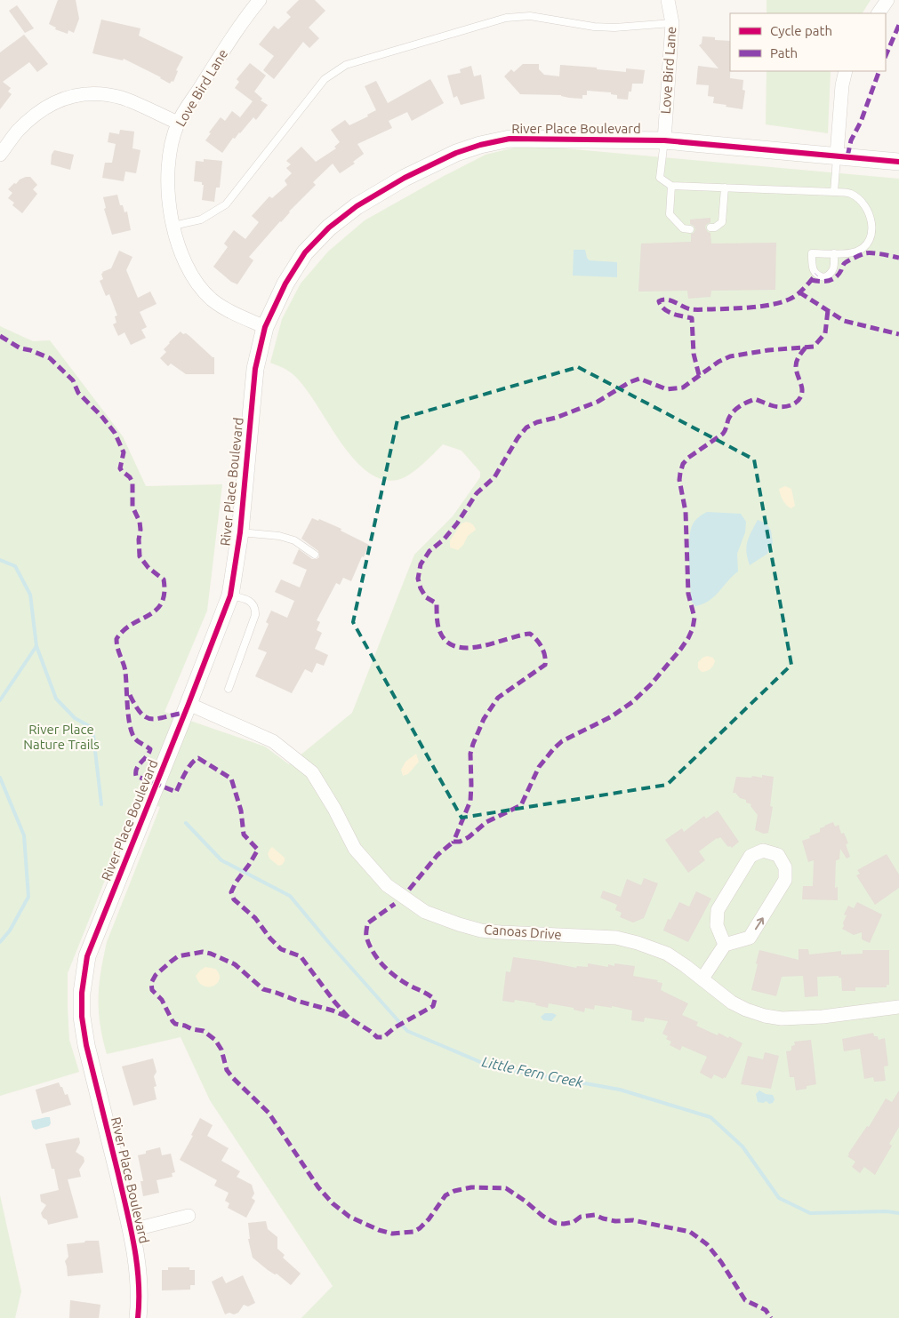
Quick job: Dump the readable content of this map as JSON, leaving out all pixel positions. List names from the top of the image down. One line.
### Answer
{"streets":{"street":["Love Bird Lane","River Place Boulevard","Canoas Drive"]},"crossings":[["Love Bird Lane","River Place Boulevard"],["River Place Boulevard","Canoas Drive"]],"water":["Little Fern Creek"],"parks":["River Place Nature Trails"],"legend":["Cycle path","Path"]}
